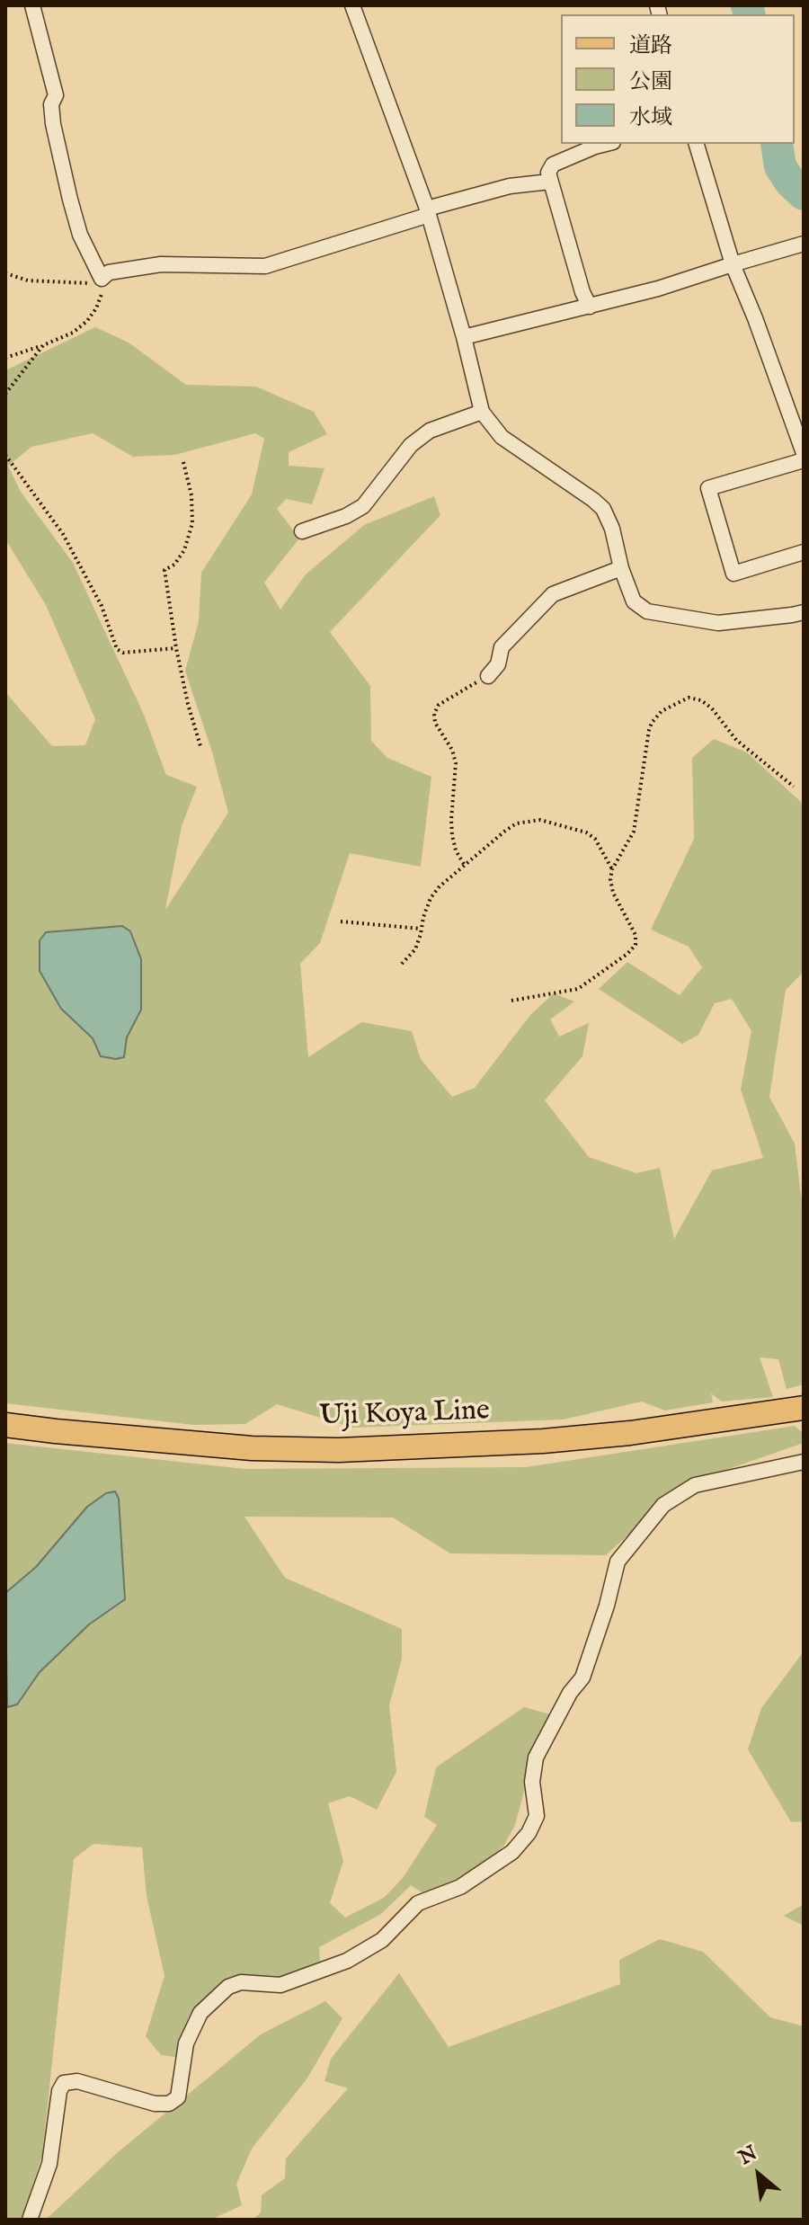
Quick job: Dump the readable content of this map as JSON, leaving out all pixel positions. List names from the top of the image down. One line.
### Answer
{"streets":{"main road":["Uji Koya Line"]},"legend":["道路","公園","水域"],"north":"top left"}
